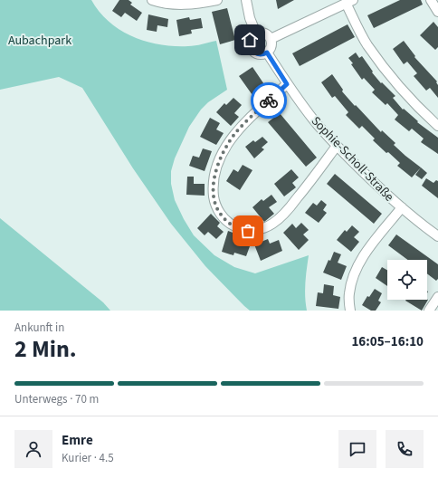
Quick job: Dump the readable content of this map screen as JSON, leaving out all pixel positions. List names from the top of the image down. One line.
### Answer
{"streets":{"street":["Sophie-Scholl-Straße"]},"parks":["Aubachpark"],"page":{"heading":["2 Min.","Ankunft in","16:05–16:10"],"panel":["Emre","Kurier · 4.5"],"bar":"Unterwegs · 70 m"}}
